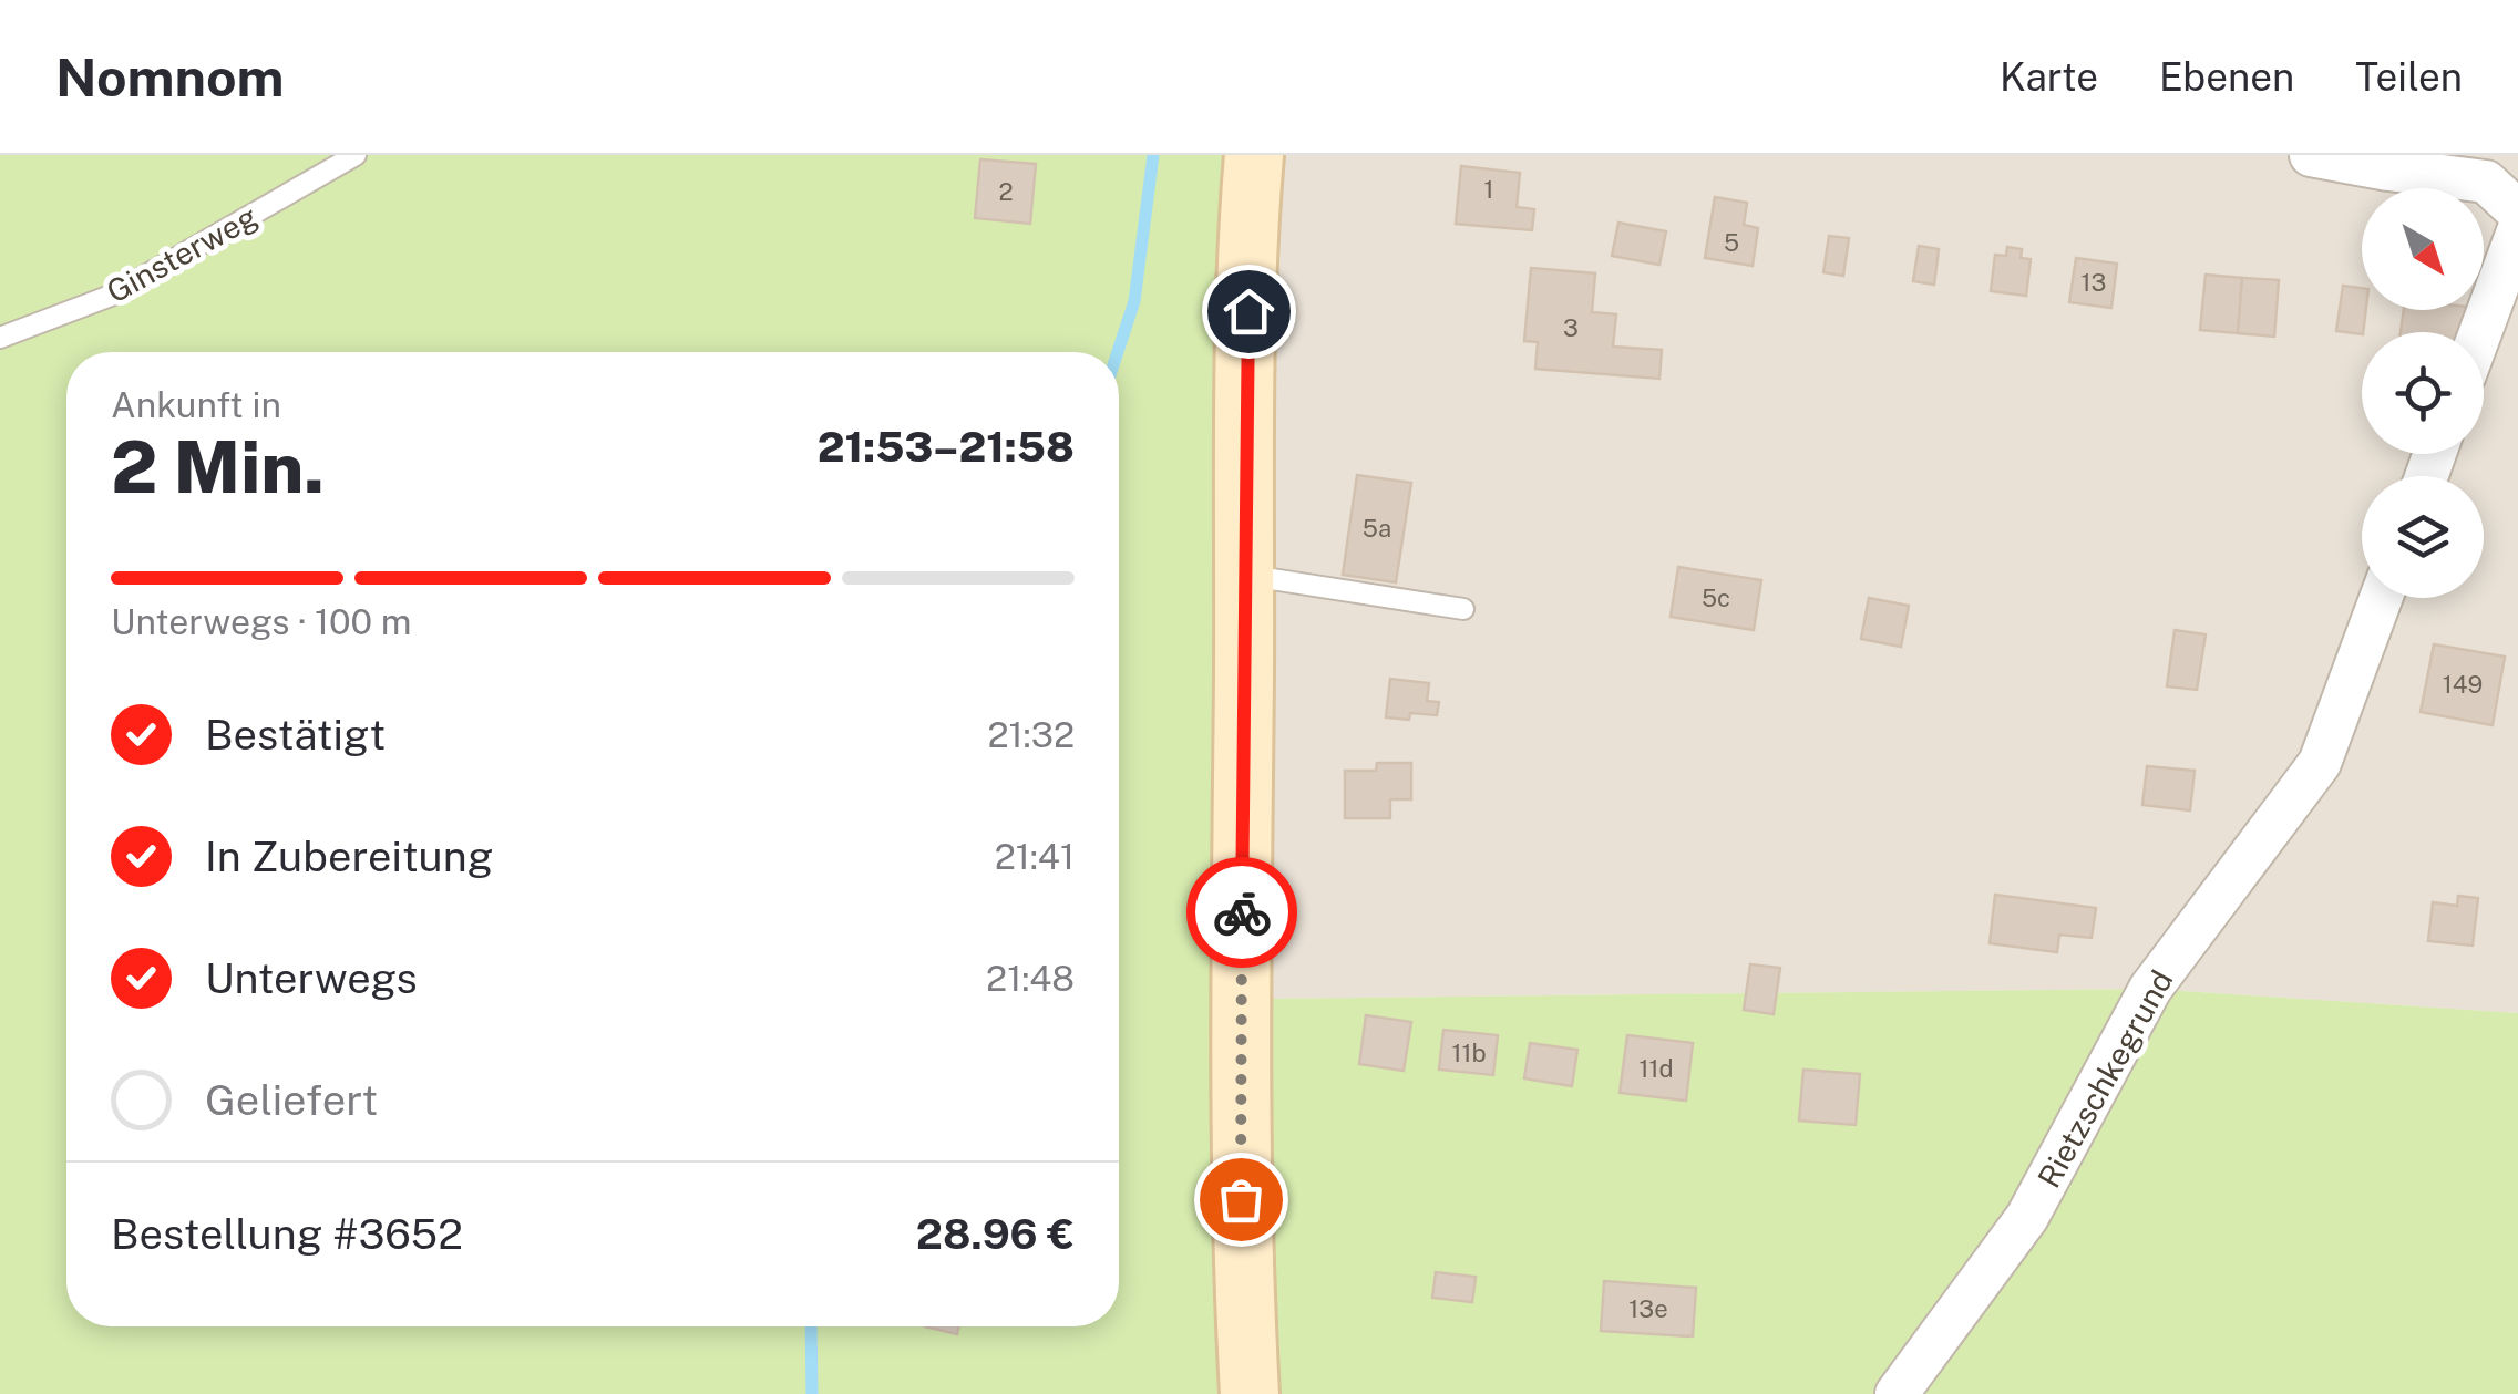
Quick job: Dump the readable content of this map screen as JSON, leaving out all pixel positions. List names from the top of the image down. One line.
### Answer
{"streets":{"street":["Rietzschkegrund"],"lane":["Ginsterweg"]},"house_numbers":["1","2","5","13","3","5a","5c","149","11b","11d","13e"],"north":"bottom right","page":{"header":"Nomnom","nav":["Karte","Ebenen","Teilen"],"heading":["2 Min.","Ankunft in","21:53–21:58"],"panel":["Bestellung #3652","28.96 €"],"bar":"Unterwegs · 100 m","list":[["Bestätigt","21:32"],["In Zubereitung","21:41"],["Unterwegs","21:48"],"Geliefert"]}}
